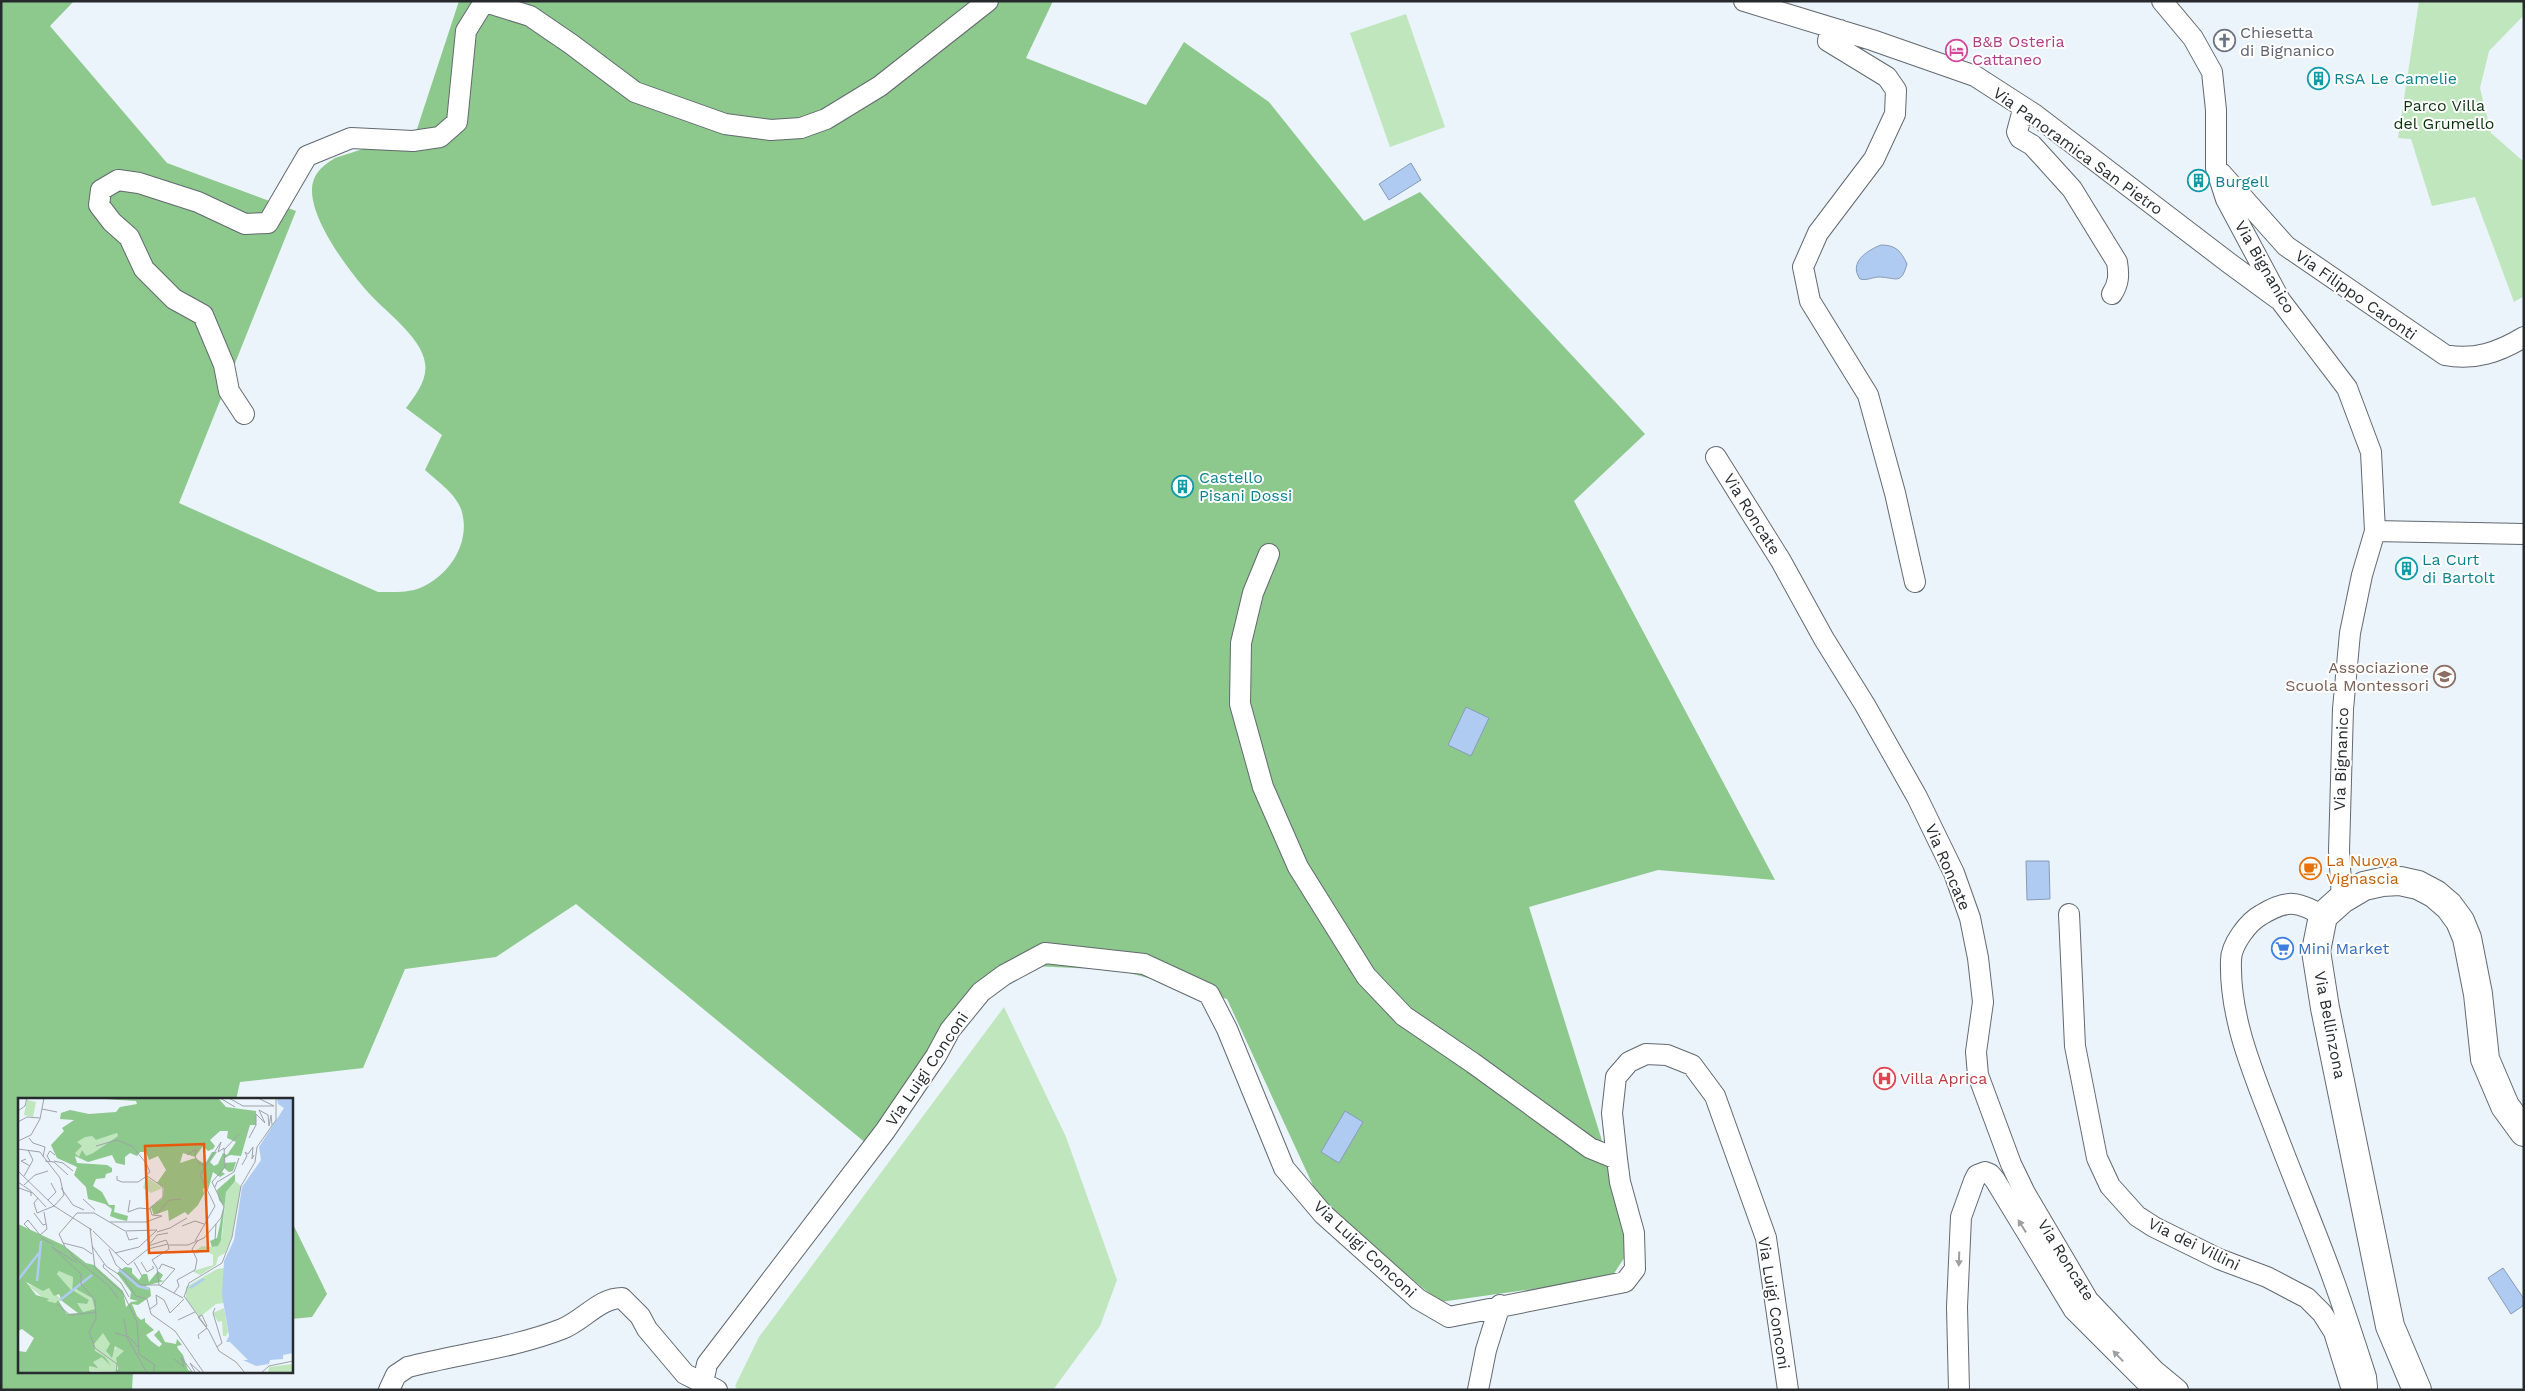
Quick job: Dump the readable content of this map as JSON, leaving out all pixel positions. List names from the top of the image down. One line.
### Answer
{"streets":{"street":["Via Panoramica San Pietro","Via Bignanico","Via Filippo Caronti","Via Roncate","Via Bellinzona","Via Luigi Conconi","Via dei Villini"]},"crossings":[["Via Panoramica San Pietro","Via Bignanico"],["Via Bignanico","Via Filippo Caronti"],["Via Bignanico","Via Bellinzona"]],"parks":["Parco Villa del Grumello"],"places":{"church":["Chiesetta di Bignanico"],"hotel":["B&B Osteria Cattaneo"],"building":["RSA Le Camelie","Burgell","Castello Pisani Dossi","La Curt di Bartolt"],"school or university":["Associazione Scuola Montessori"],"cafe":["La Nuova Vignascia"],"supermarket":["Mini Market"],"hospital":["Villa Aprica"]}}
